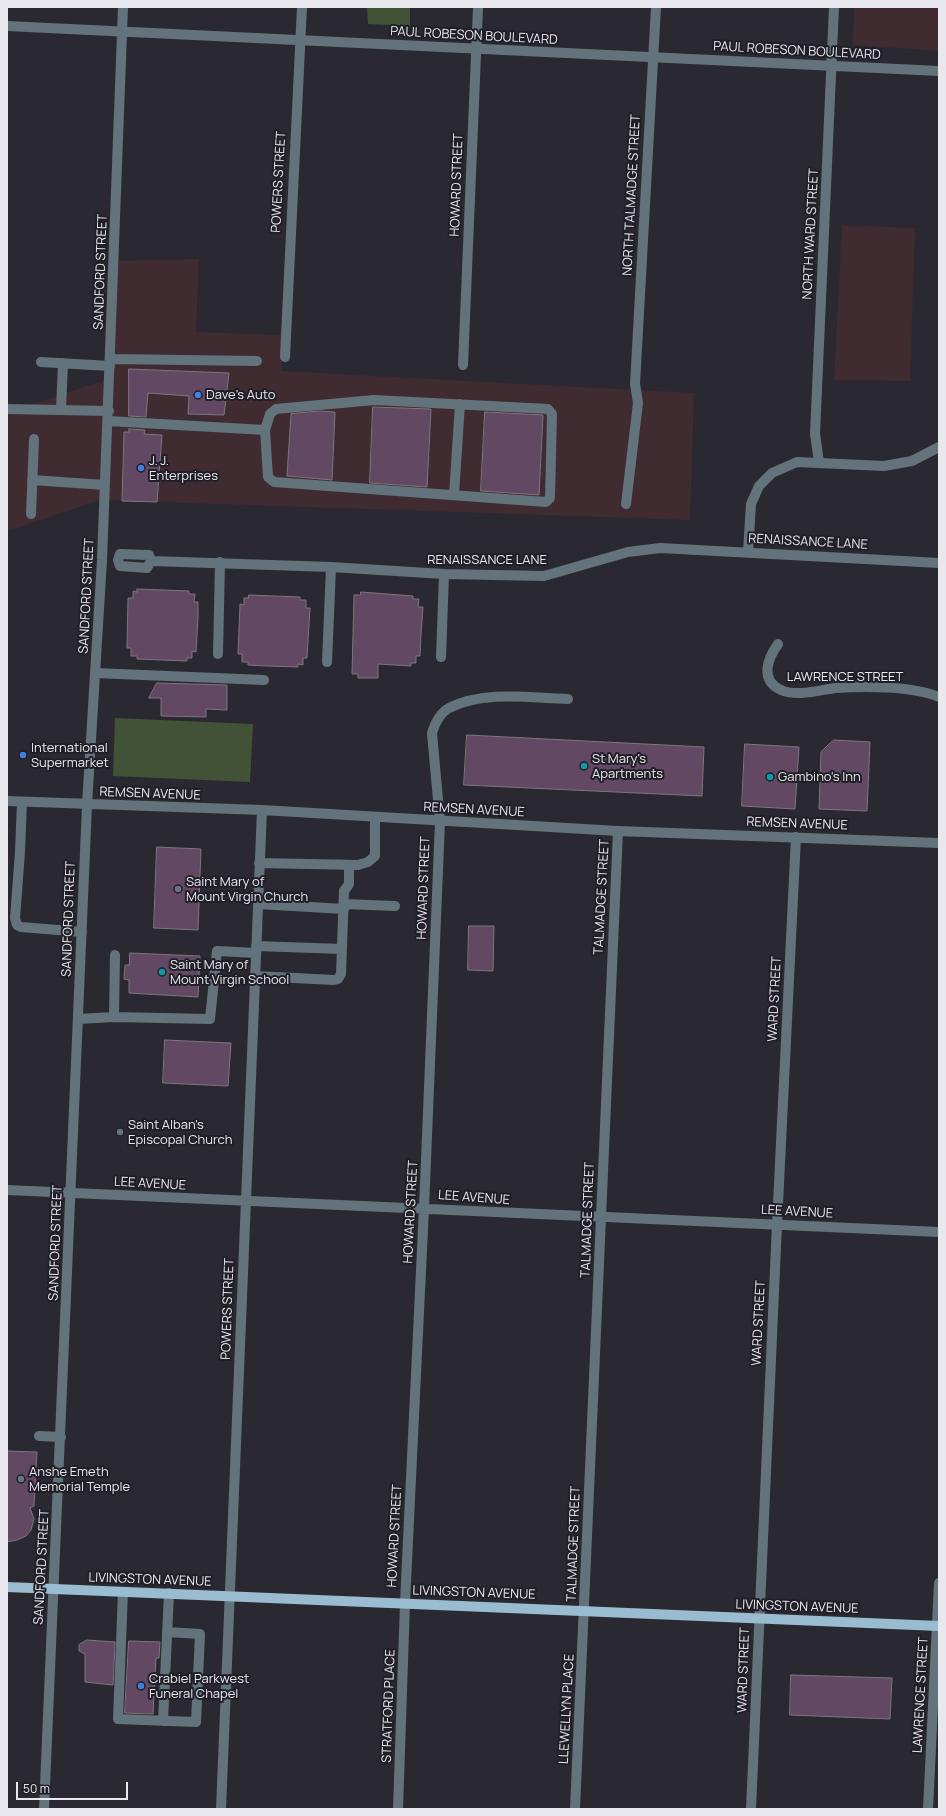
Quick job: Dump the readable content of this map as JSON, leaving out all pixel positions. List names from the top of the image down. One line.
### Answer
{"streets":{"main road":["LIVINGSTON AVENUE"],"street":["PAUL ROBESON BOULEVARD","POWERS STREET","HOWARD STREET","NORTH TALMADGE STREET","NORTH WARD STREET","SANDFORD STREET","RENAISSANCE LANE","LAWRENCE STREET","REMSEN AVENUE","TALMADGE STREET","WARD STREET","LEE AVENUE","STRATFORD PLACE","LLEWELLYN PLACE"]},"crossings":[["PAUL ROBESON BOULEVARD","POWERS STREET"],["PAUL ROBESON BOULEVARD","HOWARD STREET"],["PAUL ROBESON BOULEVARD","NORTH TALMADGE STREET"],["PAUL ROBESON BOULEVARD","NORTH WARD STREET"],["PAUL ROBESON BOULEVARD","SANDFORD STREET"],["POWERS STREET","REMSEN AVENUE"],["POWERS STREET","LEE AVENUE"],["POWERS STREET","LIVINGSTON AVENUE"],["HOWARD STREET","REMSEN AVENUE"],["HOWARD STREET","LEE AVENUE"],["HOWARD STREET","LIVINGSTON AVENUE"],["HOWARD STREET","STRATFORD PLACE"],["SANDFORD STREET","RENAISSANCE LANE"],["SANDFORD STREET","REMSEN AVENUE"],["SANDFORD STREET","LEE AVENUE"],["SANDFORD STREET","LIVINGSTON AVENUE"],["LAWRENCE STREET","LIVINGSTON AVENUE"],["REMSEN AVENUE","TALMADGE STREET"],["REMSEN AVENUE","WARD STREET"],["TALMADGE STREET","LEE AVENUE"],["TALMADGE STREET","LIVINGSTON AVENUE"],["TALMADGE STREET","LLEWELLYN PLACE"],["WARD STREET","LEE AVENUE"],["WARD STREET","LIVINGSTON AVENUE"],["LIVINGSTON AVENUE","STRATFORD PLACE"],["LIVINGSTON AVENUE","LLEWELLYN PLACE"]],"places":["Dave's Auto","J. J. Enterprises","International Supermarket","St Mary's Apartments","Gambino's Inn","Saint Mary of Mount Virgin Church","Saint Mary of Mount Virgin School","Saint Alban's Episcopal Church","Anshe Emeth Memorial Temple","Crabiel Parkwest Funeral Chapel"],"scale_bar":"50 m"}
